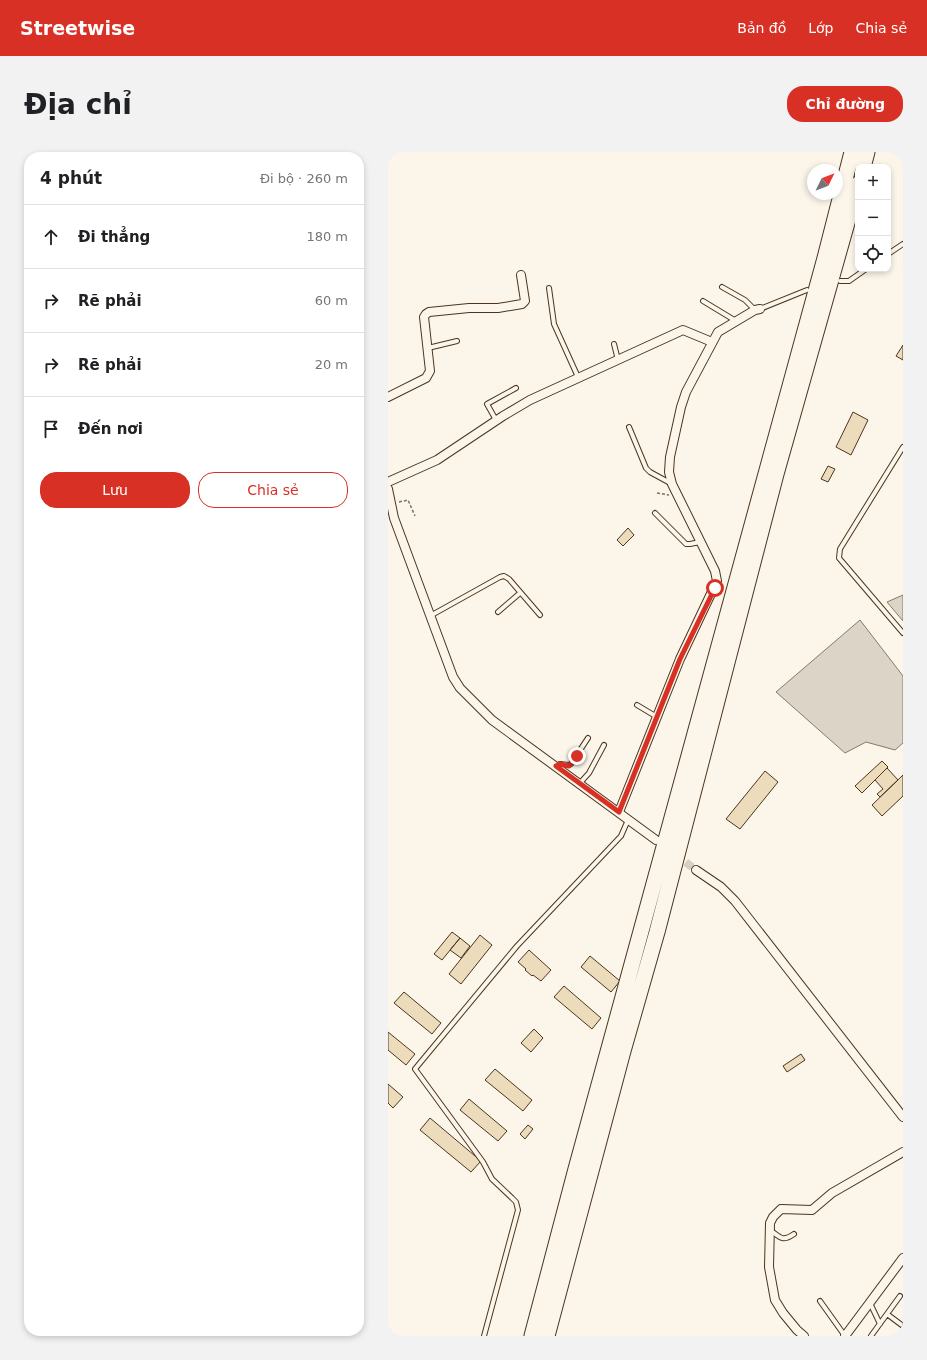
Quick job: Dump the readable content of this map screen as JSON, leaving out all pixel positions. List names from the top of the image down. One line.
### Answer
{"north":"top right","page":{"header":"Streetwise","nav":["Bản đồ","Lớp","Chia sẻ"],"buttons":["Chỉ đường",["Lưu","Chia sẻ"]],"title":"Địa chỉ","heading":["4 phút","Đi bộ · 260 m"],"map_buttons":["+","−"],"list":[["Đi thẳng","180 m"],["Rẽ phải","60 m"],["Rẽ phải","20 m"],"Đến nơi"]}}
